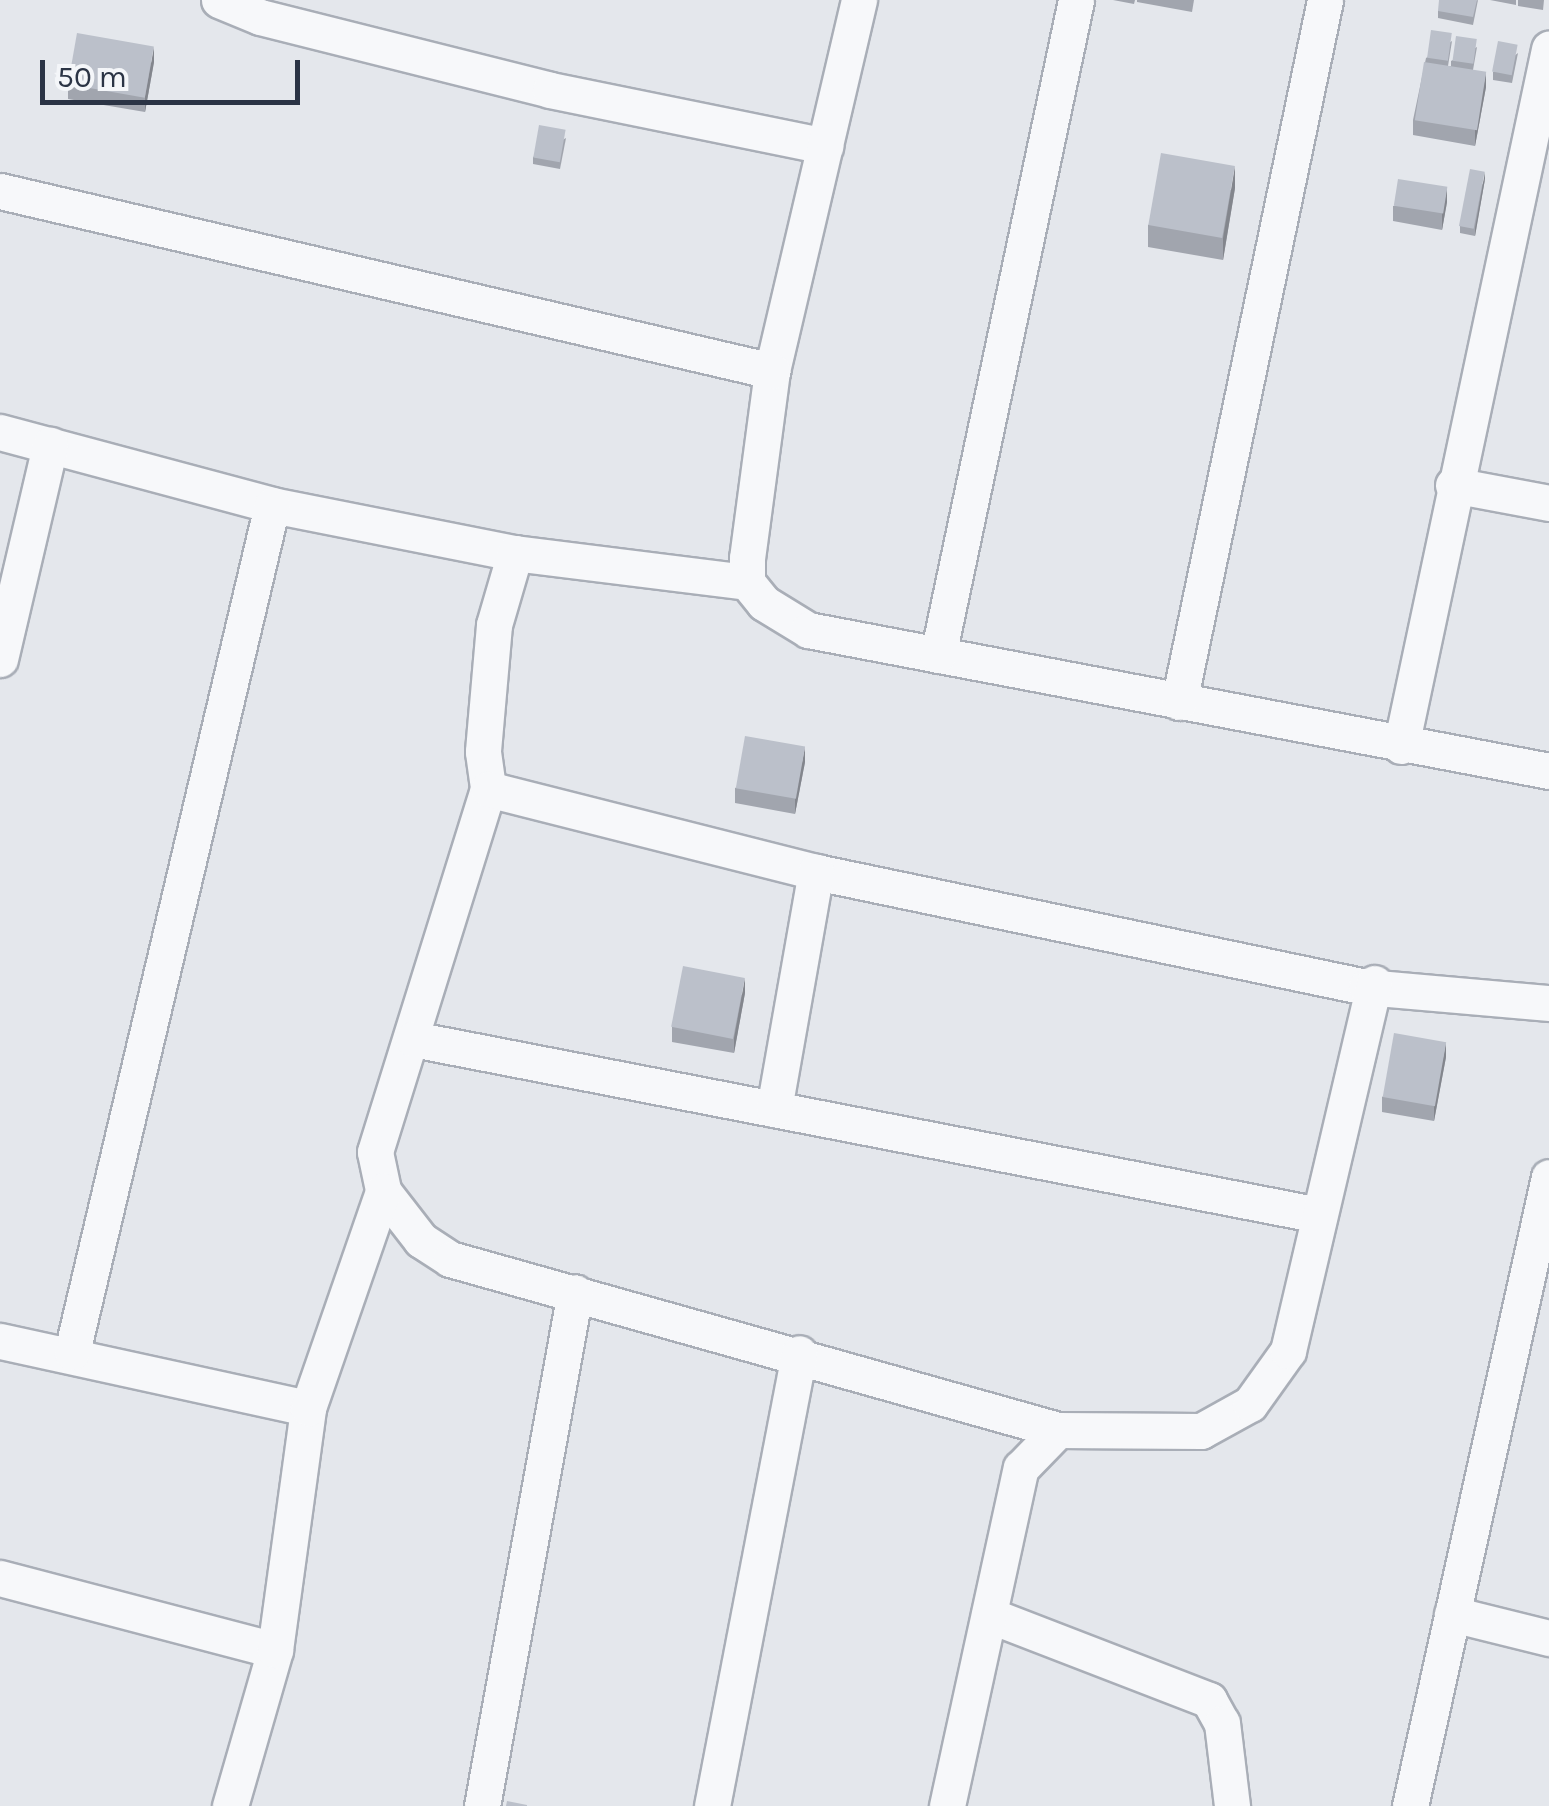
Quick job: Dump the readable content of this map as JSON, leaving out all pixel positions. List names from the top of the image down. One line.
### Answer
{"scale_bar":"50 m"}
